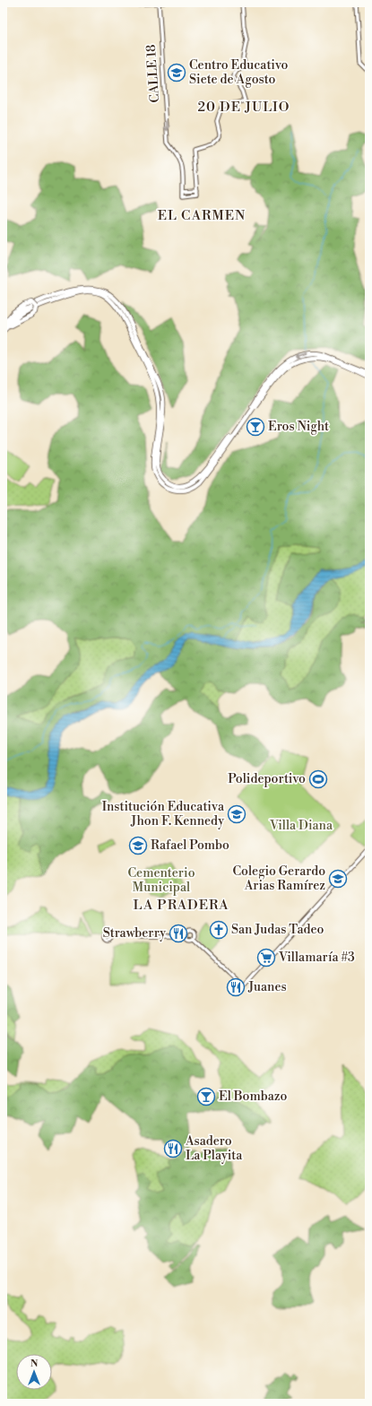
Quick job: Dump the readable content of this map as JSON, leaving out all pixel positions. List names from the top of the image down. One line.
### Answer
{"streets":{"street":["CALLE 18"]},"one_way":["CALLE 18"],"districts":["20 DE JULIO","EL CARMEN","LA PRADERA"],"parks":["Villa Diana","Cementerio Municipal"],"places":{"school or university":["Centro Educativo Siete de Agosto","Institución Educativa Jhon F. Kennedy","Rafael Pombo","Colegio Gerardo Arias Ramírez"],"bar":["Eros Night","El Bombazo"],"sports":["Polideportivo"],"church":["San Judas Tadeo"],"restaurant":["Strawberry","Juanes","Asadero La Playita"],"supermarket":["Villamaría #3"]},"north":"top"}
